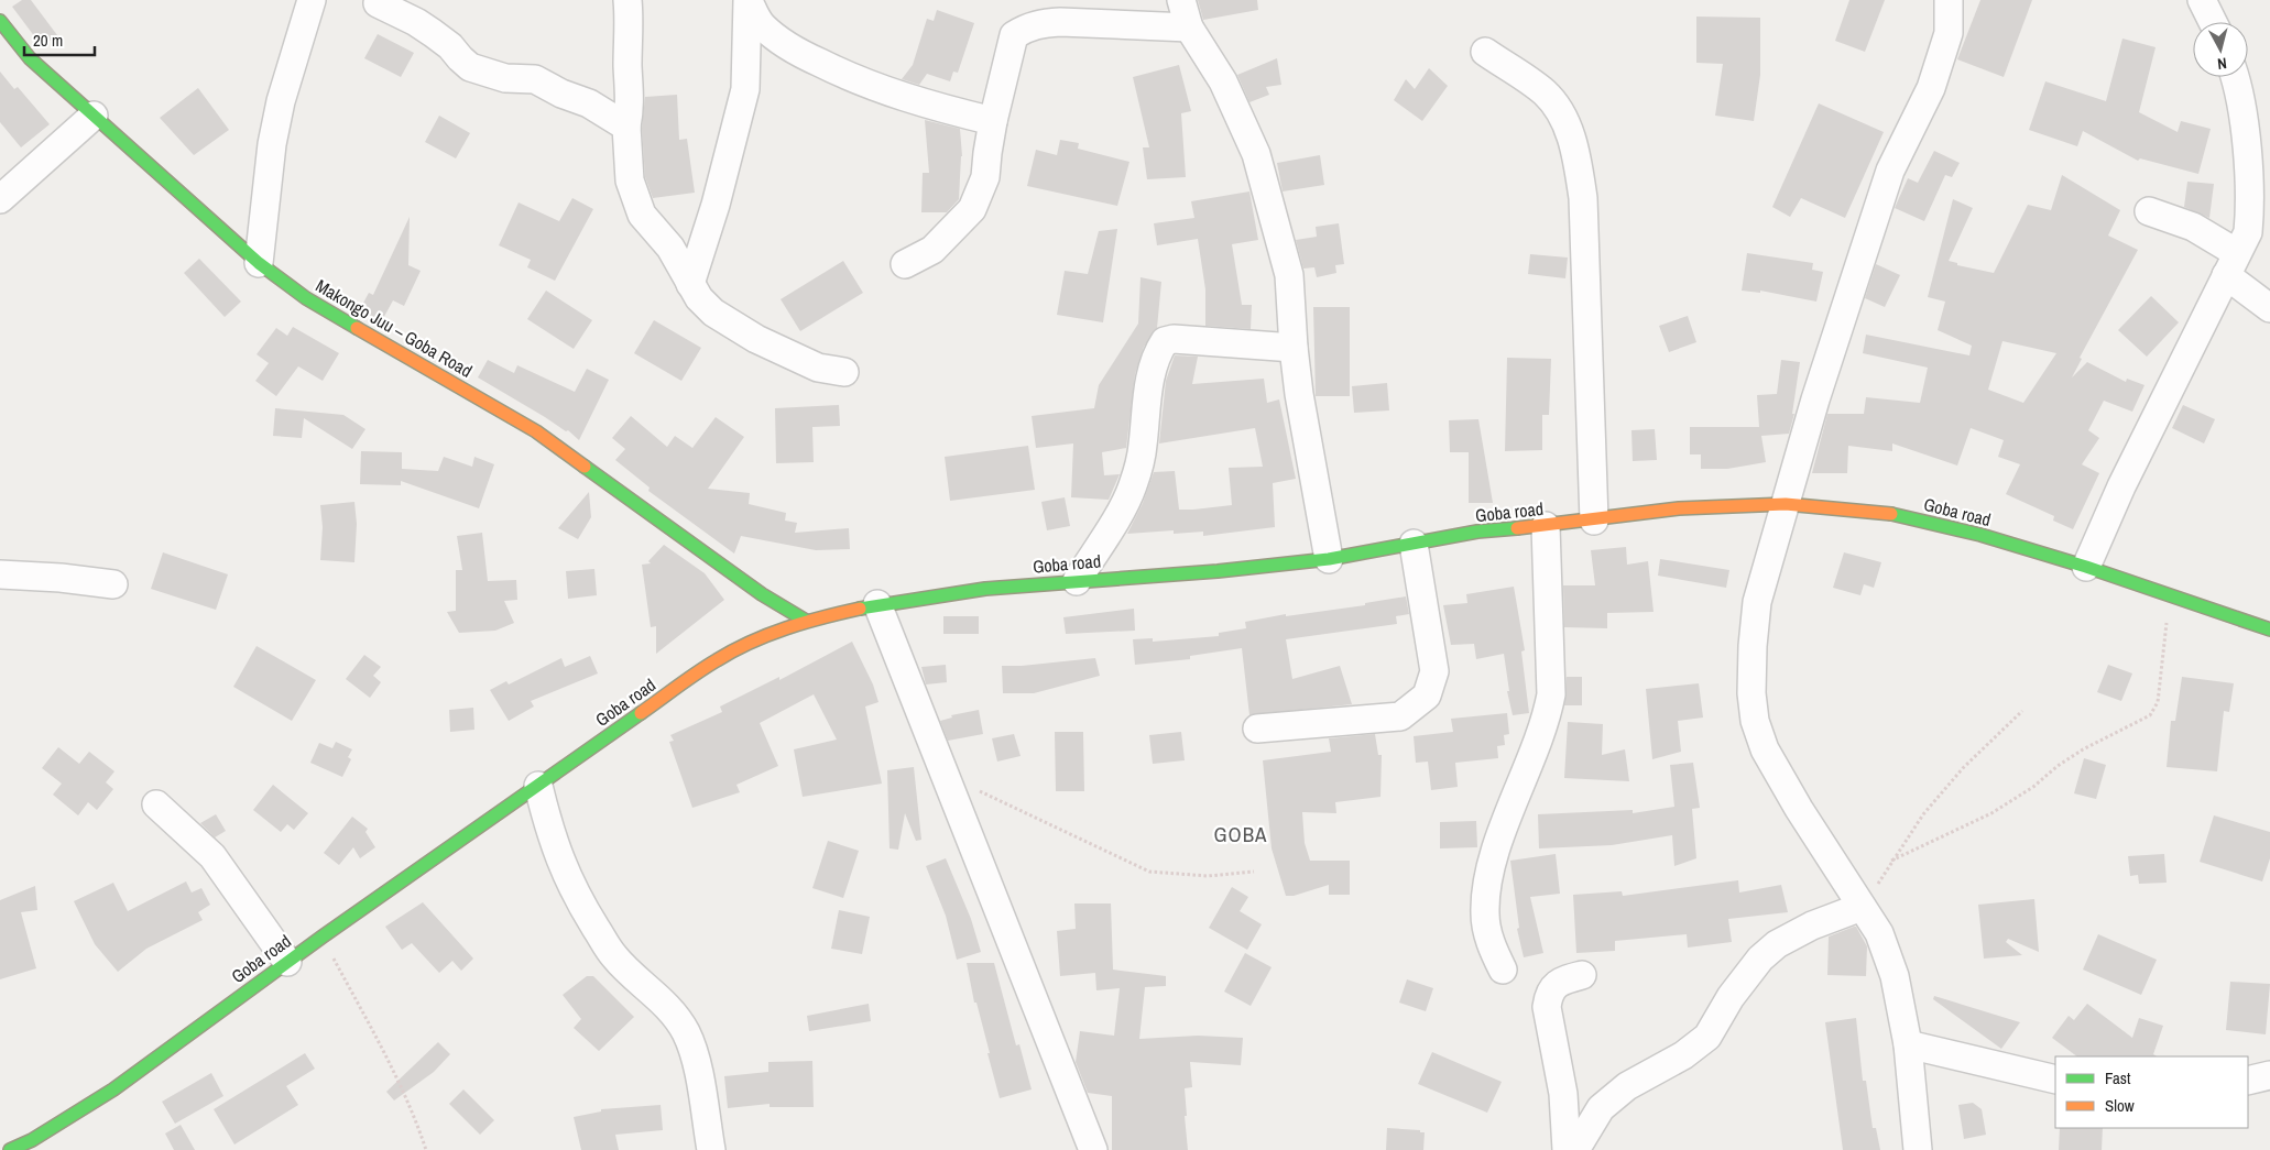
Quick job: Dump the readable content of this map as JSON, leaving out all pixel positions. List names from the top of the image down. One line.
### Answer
{"streets":{"street":["Makongo Juu – Goba Road","Goba road"]},"crossings":[["Makongo Juu – Goba Road","Goba road"]],"districts":["GOBA"],"legend":["Fast","Slow"],"scale_bar":"20 m","north":"bottom"}
